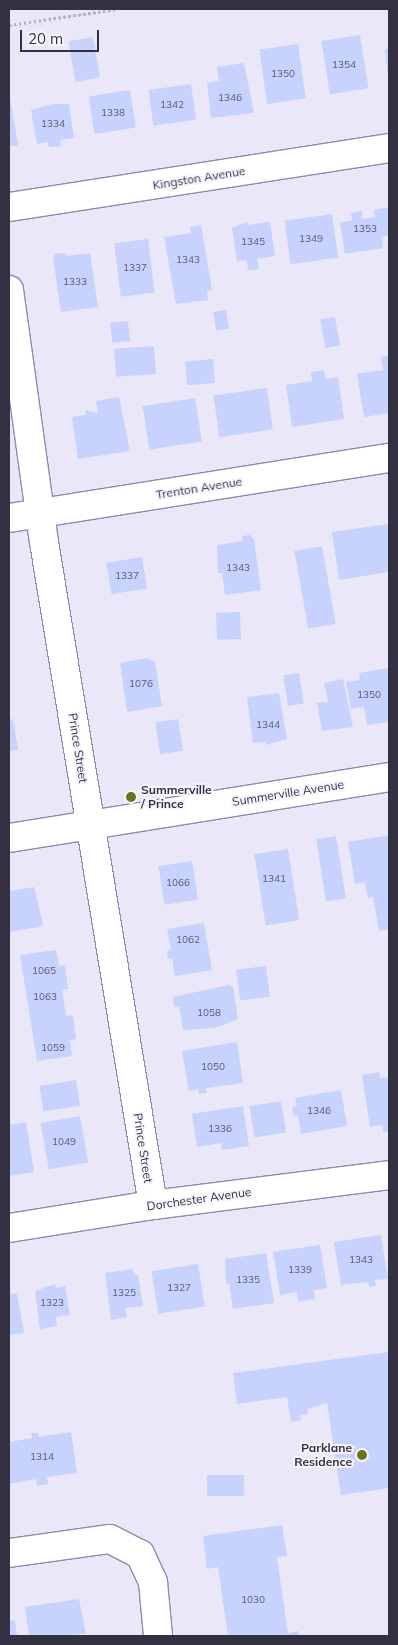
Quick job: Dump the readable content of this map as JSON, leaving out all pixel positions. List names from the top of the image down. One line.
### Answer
{"streets":{"street":["Kingston Avenue","Trenton Avenue","Prince Street","Summerville Avenue","Dorchester Avenue"]},"crossings":[["Trenton Avenue","Prince Street"],["Prince Street","Summerville Avenue"],["Prince Street","Dorchester Avenue"]],"places":["Summerville / Prince","Parklane Residence"],"house_numbers":["1354","1350","1346","1342","1338","1334","1353","1349","1345","1343","1337","1333","1343","1337","1076","1350","1344","1341","1066","1062","1065","1063","1058","1059","1050","1346","1336","1049","1343","1339","1335","1327","1325","1323","1314","1030"],"scale_bar":"20 m"}
